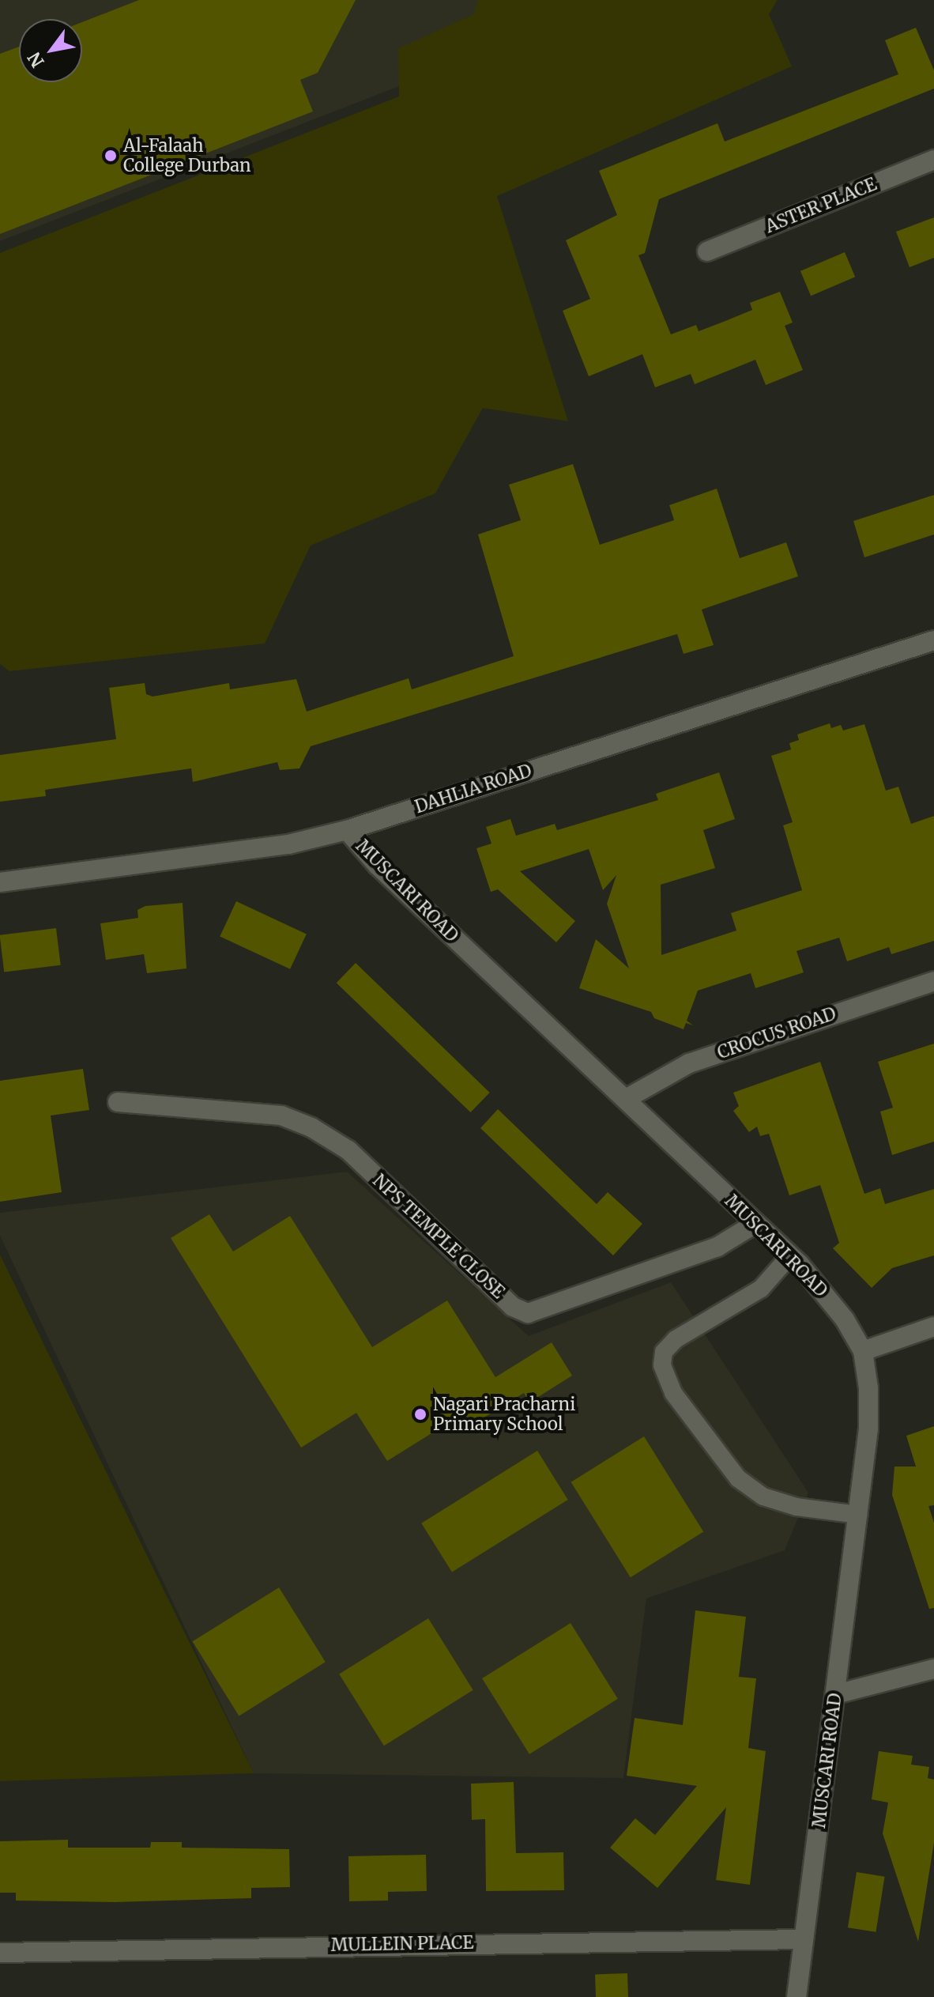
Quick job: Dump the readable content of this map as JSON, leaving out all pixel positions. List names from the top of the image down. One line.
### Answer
{"streets":{"street":["ASTER PLACE","DAHLIA ROAD","MUSCARI ROAD","CROCUS ROAD","NPS TEMPLE CLOSE","MULLEIN PLACE"]},"crossings":[["DAHLIA ROAD","MUSCARI ROAD"],["MUSCARI ROAD","CROCUS ROAD"],["MUSCARI ROAD","NPS TEMPLE CLOSE"],["MUSCARI ROAD","MULLEIN PLACE"]],"places":["Al-Falaah College Durban","Nagari Pracharni Primary School"],"north":"bottom left"}
